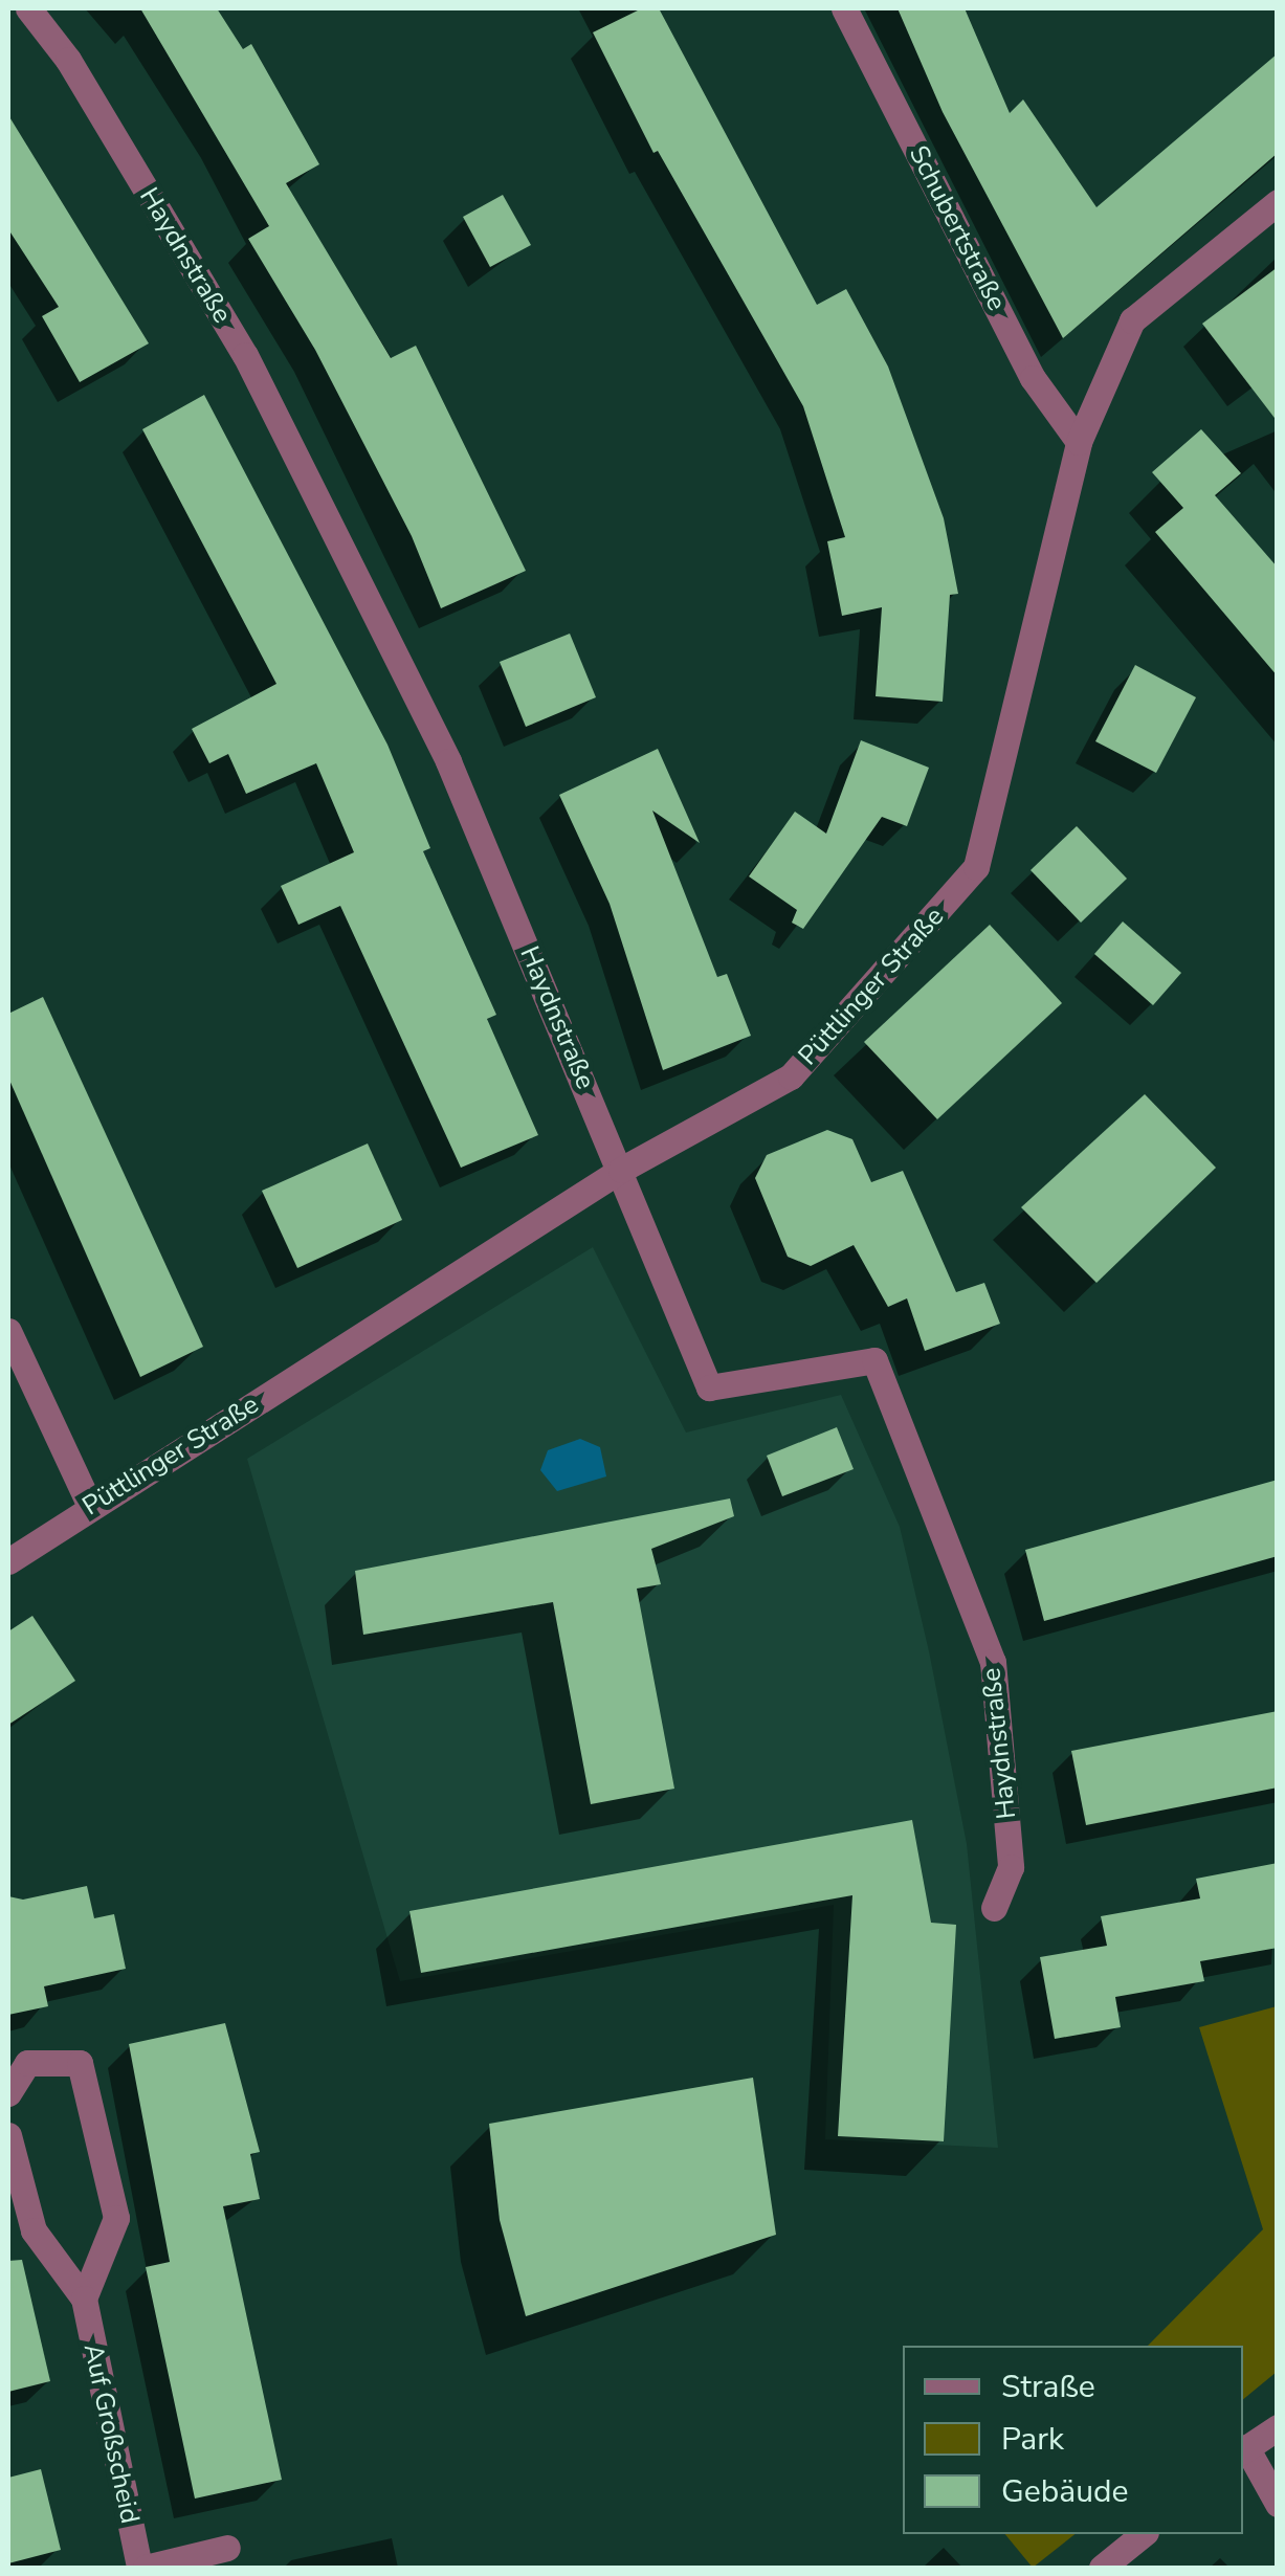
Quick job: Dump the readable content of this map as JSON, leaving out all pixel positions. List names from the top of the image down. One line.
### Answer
{"streets":{"street":["Schubertstraße","Haydnstraße","Püttlinger Straße","Auf Großscheid"]},"crossings":[["Schubertstraße","Püttlinger Straße"],["Haydnstraße","Püttlinger Straße"]],"legend":["Straße","Park","Gebäude"]}
